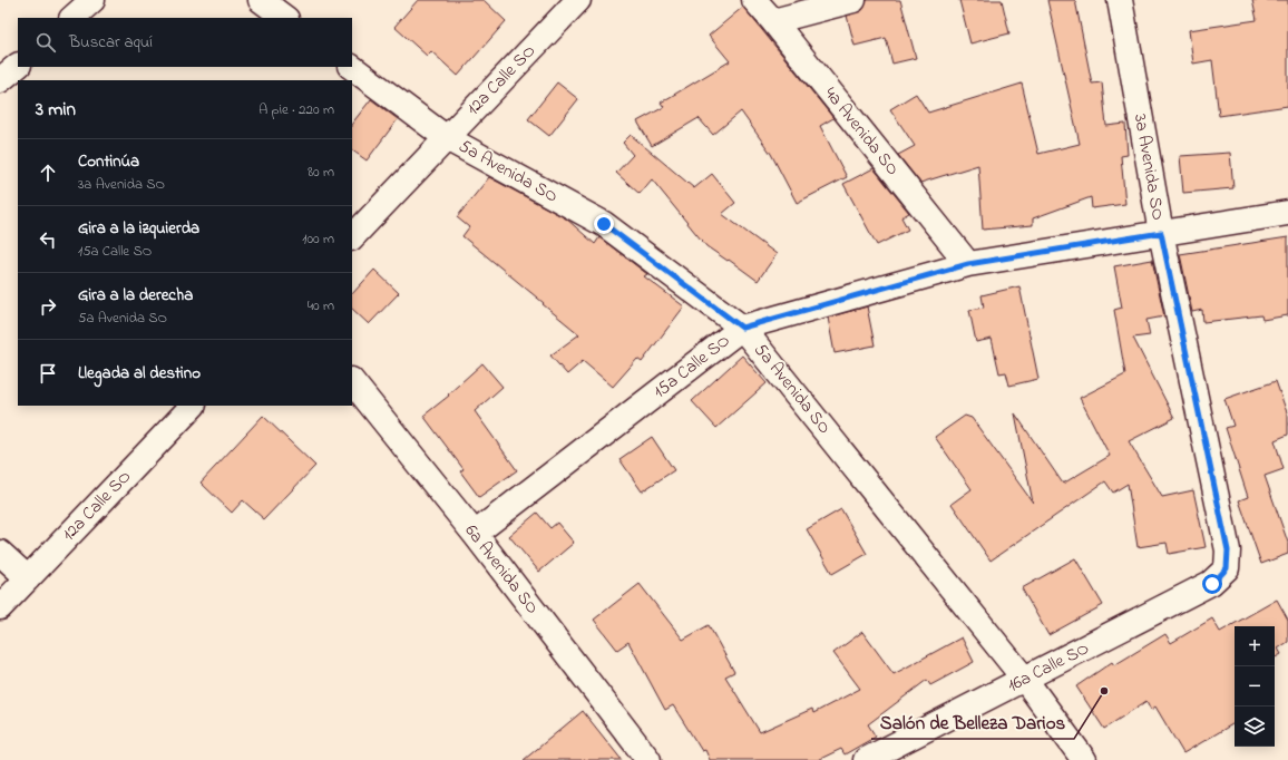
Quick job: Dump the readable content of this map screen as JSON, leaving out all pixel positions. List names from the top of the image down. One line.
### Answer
{"streets":{"street":["12a Calle SO","4a Avenida SO","3a Avenida SO","5a Avenida SO","15a Calle SO","6a Avenida SO","16a Calle SO"]},"crossings":[["12a Calle SO","5a Avenida SO"],["4a Avenida SO","15a Calle SO"],["3a Avenida SO","15a Calle SO"],["3a Avenida SO","16a Calle SO"],["5a Avenida SO","15a Calle SO"],["5a Avenida SO","16a Calle SO"],["15a Calle SO","6a Avenida SO"]],"places":["Salón de Belleza Darios"],"page":{"search":"Buscar aquí","heading":["3 min","A pie · 220 m"],"list":[["Continúa","3a Avenida SO","80 m"],["Gira a la izquierda","15a Calle SO","100 m"],["Gira a la derecha","5a Avenida SO","40 m"],"Llegada al destino"],"map_buttons":["+","−"]}}
